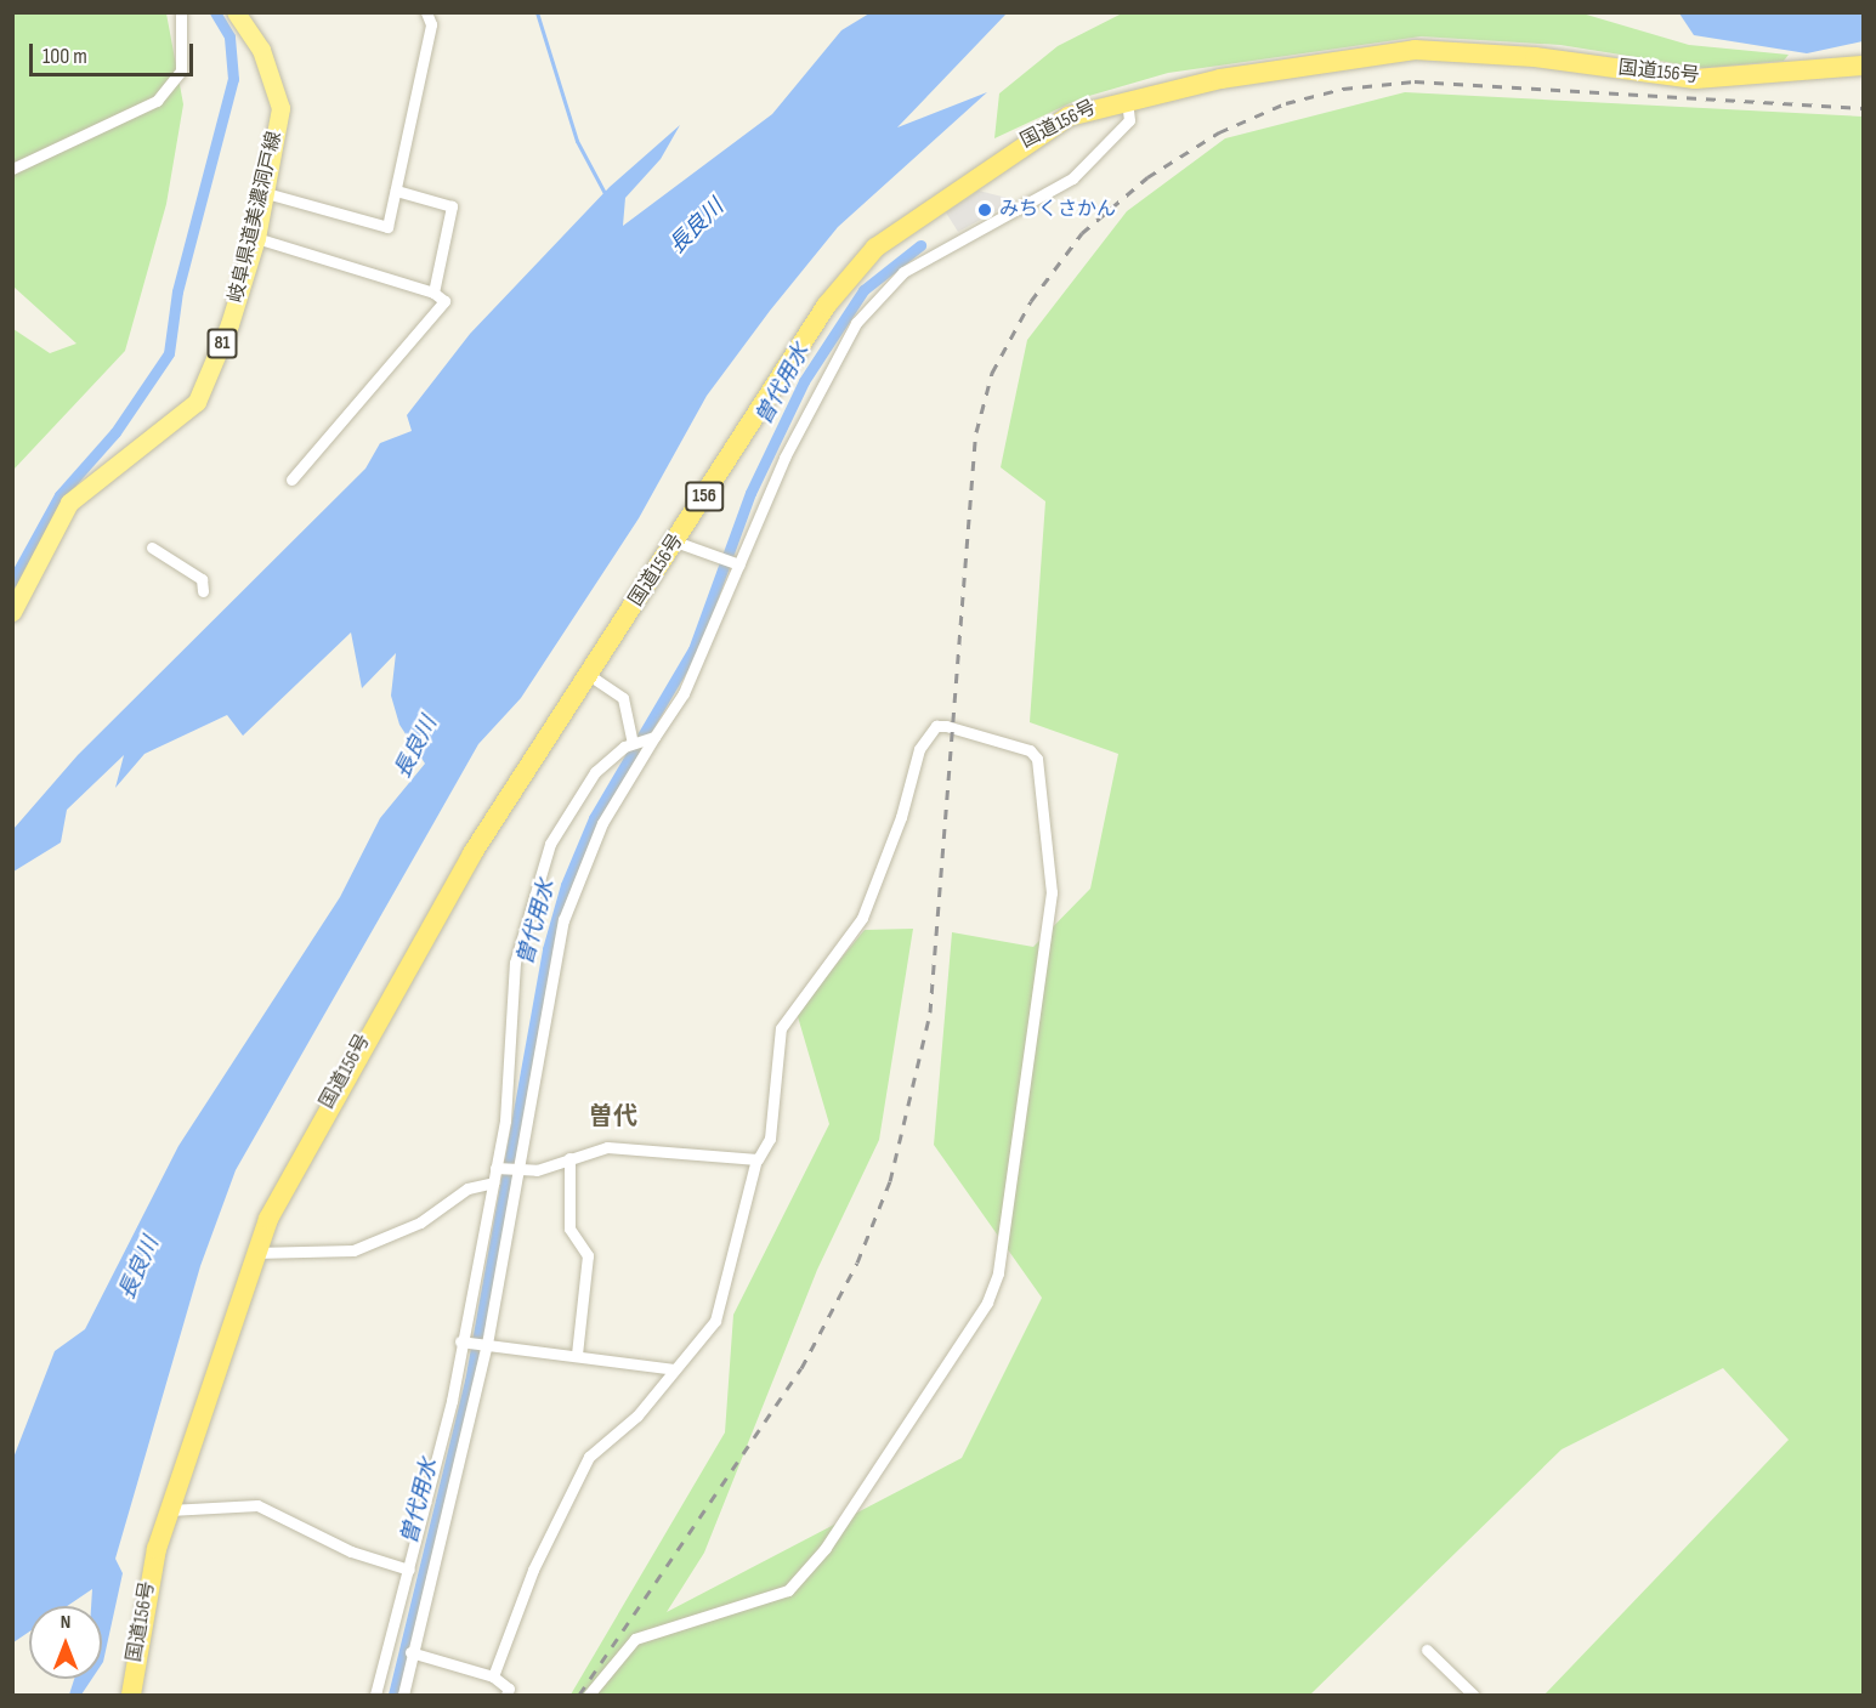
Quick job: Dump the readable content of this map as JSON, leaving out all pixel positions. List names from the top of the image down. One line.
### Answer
{"streets":{"highway":["国道156号","156"],"main road":["岐阜県道美濃洞戸線","81"]},"districts":["曽代"],"water":["長良川","曽代用水"],"places":["みちくさかん"],"scale_bar":"100 m","north":"top"}
